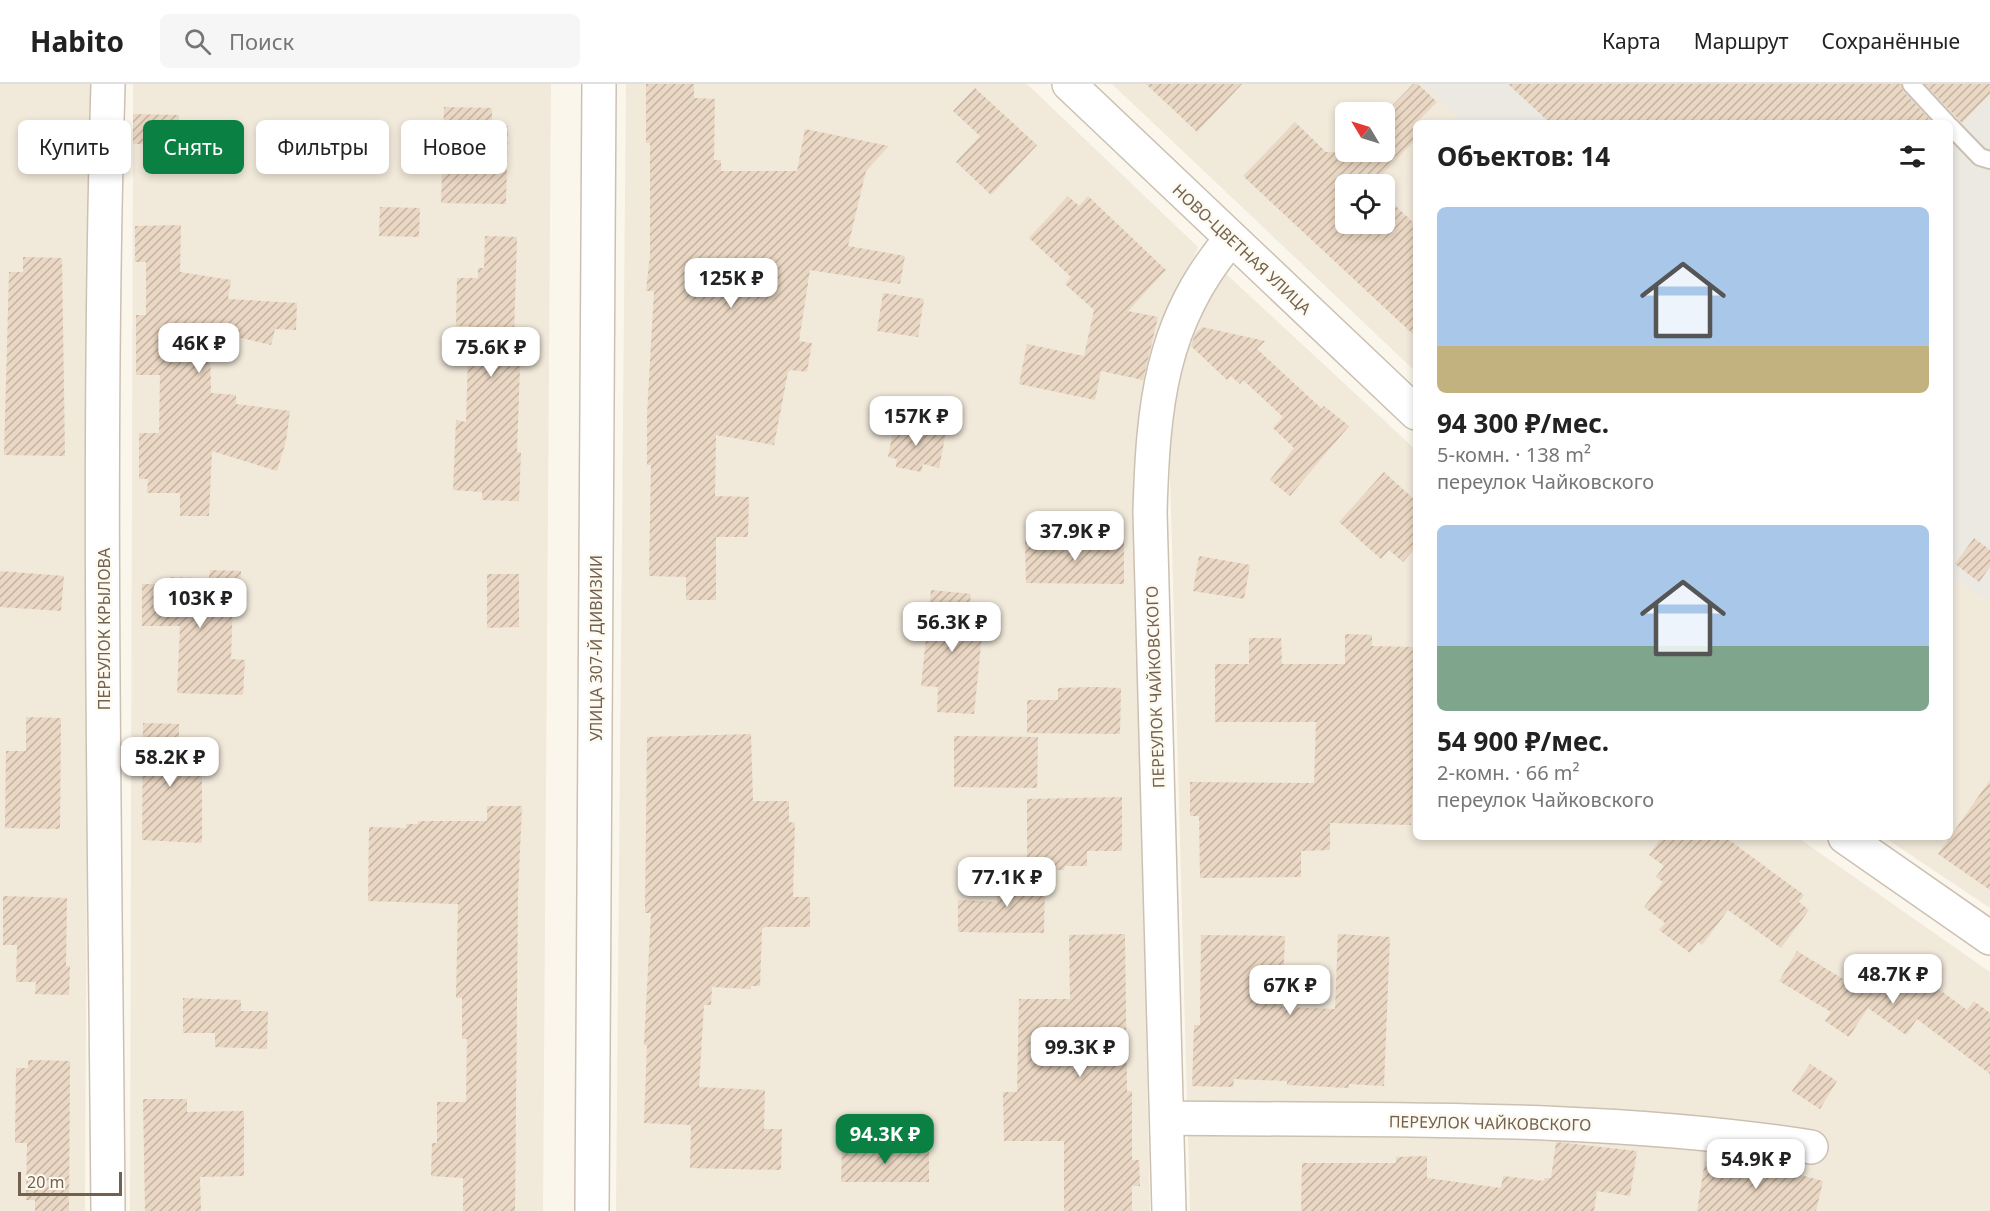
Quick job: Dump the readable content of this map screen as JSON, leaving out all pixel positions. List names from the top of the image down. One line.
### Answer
{"streets":{"street":["НОВО-ЦВЕТНАЯ УЛИЦА","ПЕРЕУЛОК КРЫЛОВА","УЛИЦА 307-Й ДИВИЗИИ","ПЕРЕУЛОК ЧАЙКОВСКОГО"]},"crossings":[["НОВО-ЦВЕТНАЯ УЛИЦА","ПЕРЕУЛОК ЧАЙКОВСКОГО"]],"scale_bar":"20 m","north":"top left","page":{"header":"Habito","search":"Поиск","nav":["Карта","Маршрут","Сохранённые"],"chip":["Купить","Снять","Фильтры","Новое"],"heading":"Объектов: 14","list":[{"name":"94 300 ₽/мес.","note":"5-комн. · 138 m² · переулок Чайковского"},{"name":"54 900 ₽/мес.","note":"2-комн. · 66 m² · переулок Чайковского"}],"price":["125K ₽","46K ₽","75.6K ₽","157K ₽","37.9K ₽","103K ₽","56.3K ₽","58.2K ₽","77.1K ₽","48.7K ₽","67K ₽","99.3K ₽","94.3K ₽","54.9K ₽"],"scale":"20 m"}}
